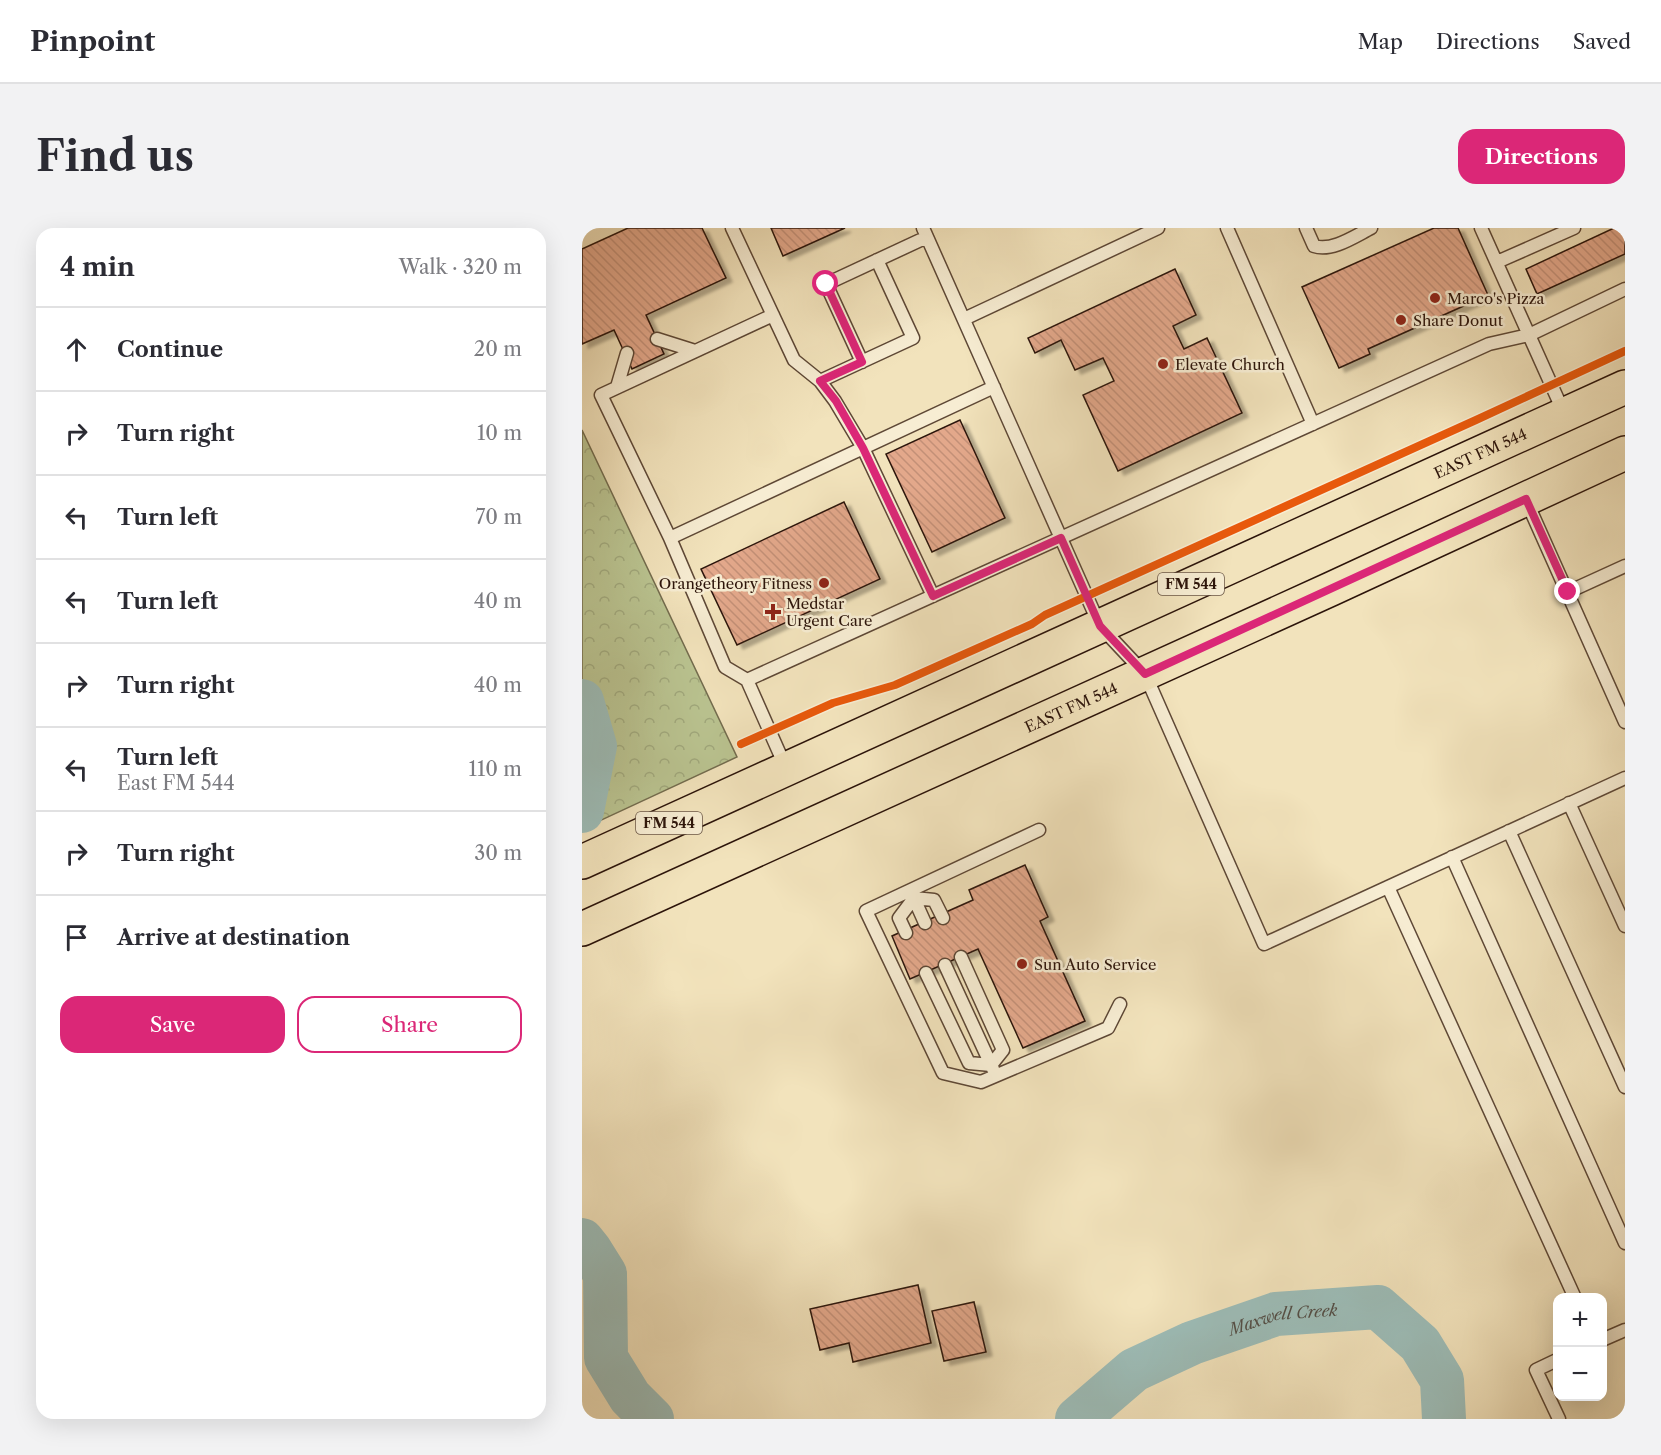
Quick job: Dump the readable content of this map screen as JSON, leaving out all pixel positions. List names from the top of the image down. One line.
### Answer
{"streets":{"main road":["EAST FM 544","FM 544"]},"water":["Maxwell Creek"],"places":{"other":["Marco's Pizza","Share Donut","Elevate Church","Orangetheory Fitness","Sun Auto Service"],"health":["Medstar Urgent Care"]},"page":{"header":"Pinpoint","nav":["Map","Directions","Saved"],"buttons":["Directions",["Save","Share"]],"title":"Find us","heading":["4 min","Walk · 320 m"],"list":[["Continue","20 m"],["Turn right","10 m"],["Turn left","70 m"],["Turn left","40 m"],["Turn right","40 m"],["Turn left","East FM 544","110 m"],["Turn right","30 m"],"Arrive at destination"],"map_buttons":["+","−"]}}
